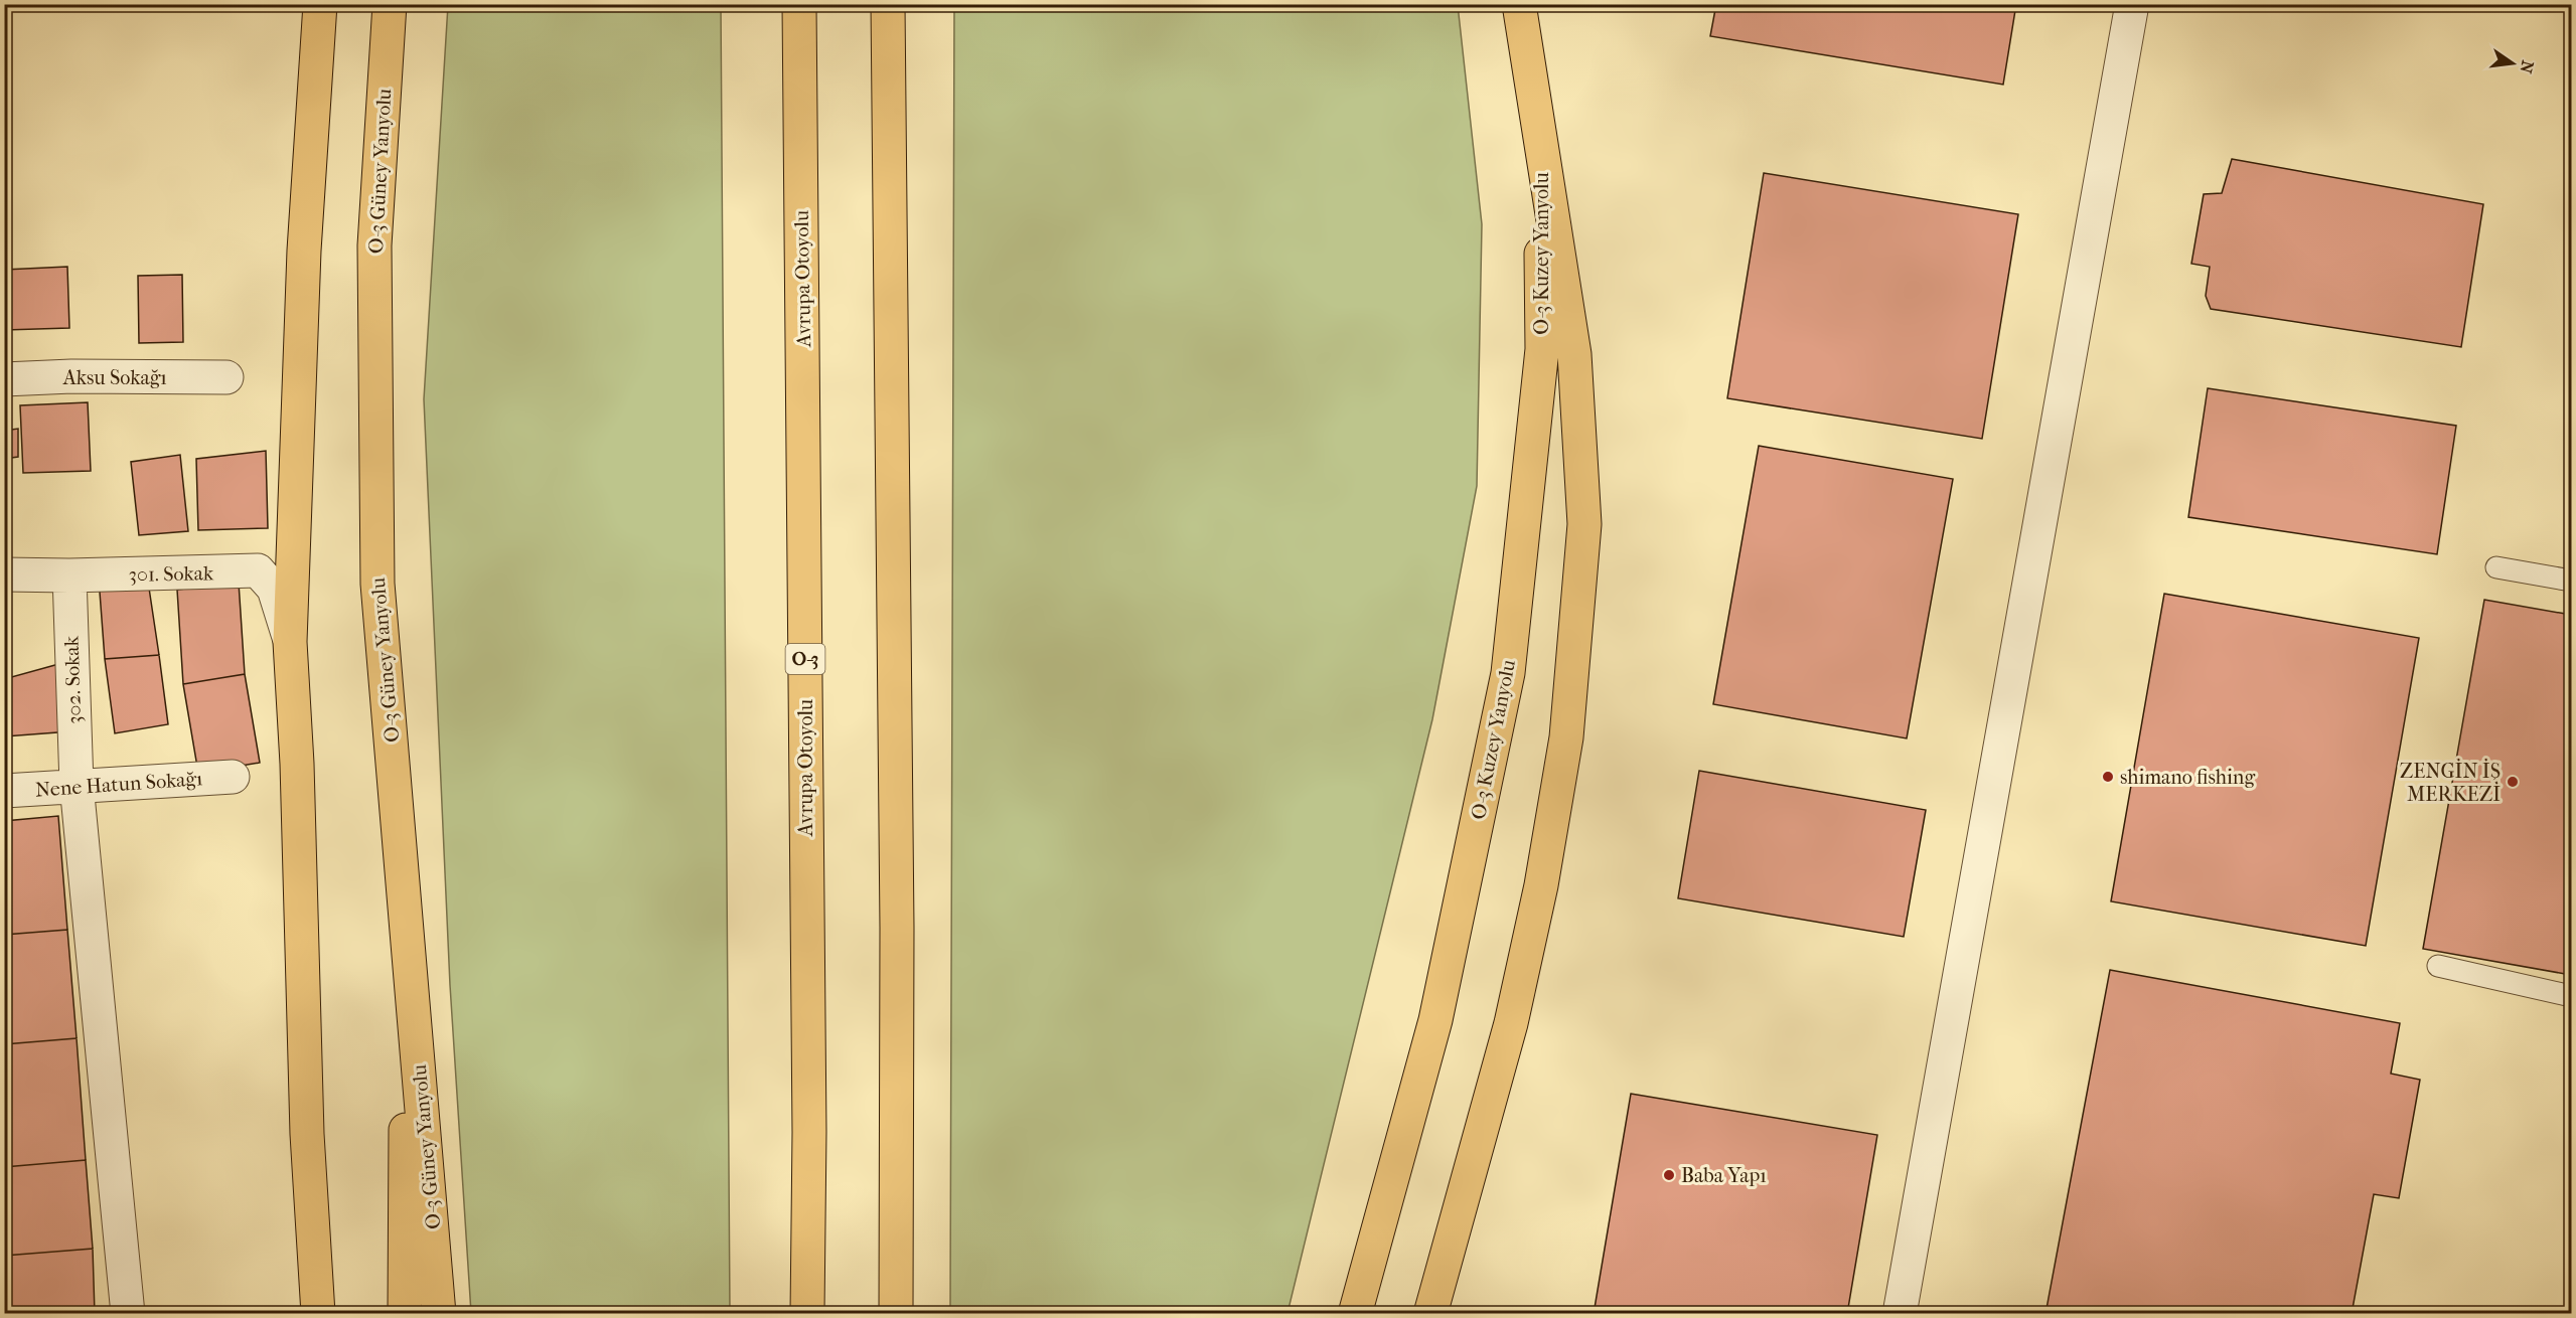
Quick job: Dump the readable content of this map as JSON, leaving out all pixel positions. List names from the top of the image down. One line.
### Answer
{"streets":{"main road":["O-3 Güney Yanyolu","O-3 Kuzey Yanyolu","Avrupa Otoyolu","O-3"],"street":["Aksu Sokağı","301. Sokak","302. Sokak","Nene Hatun Sokağı"]},"crossings":[["301. Sokak","302. Sokak"],["302. Sokak","Nene Hatun Sokağı"]],"places":["shimano fishing","ZENGİN İŞ MERKEZİ","Baba Yapı"],"north":"right"}
